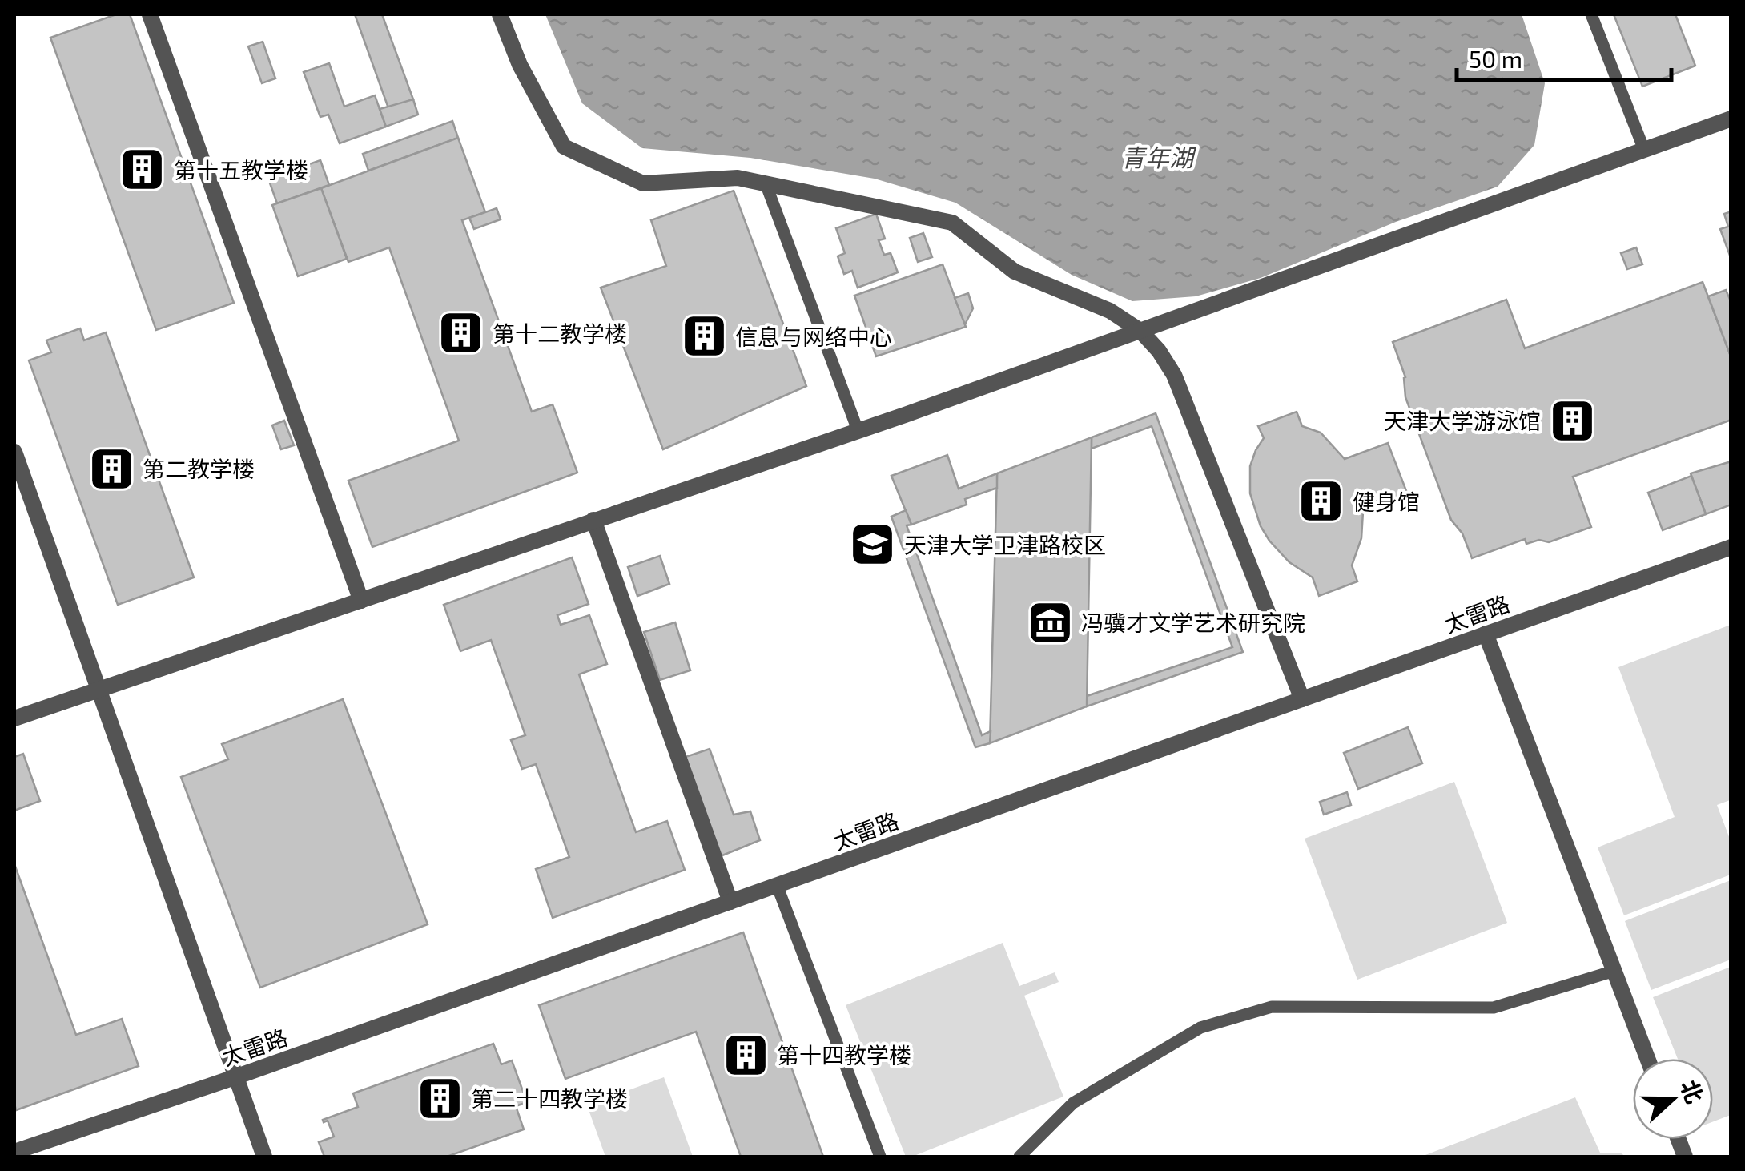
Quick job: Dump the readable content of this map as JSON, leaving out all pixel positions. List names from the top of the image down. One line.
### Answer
{"streets":{"street":["太雷路"]},"water":["青年湖"],"places":{"building":["第十五教学楼","第十二教学楼","信息与网络中心","天津大学游泳馆","第二教学楼","健身馆","第十四教学楼","第二十四教学楼"],"school or university":["天津大学卫津路校区"],"museum":["冯骥才文学艺术研究院"]},"scale_bar":"50 m","north":"right"}
